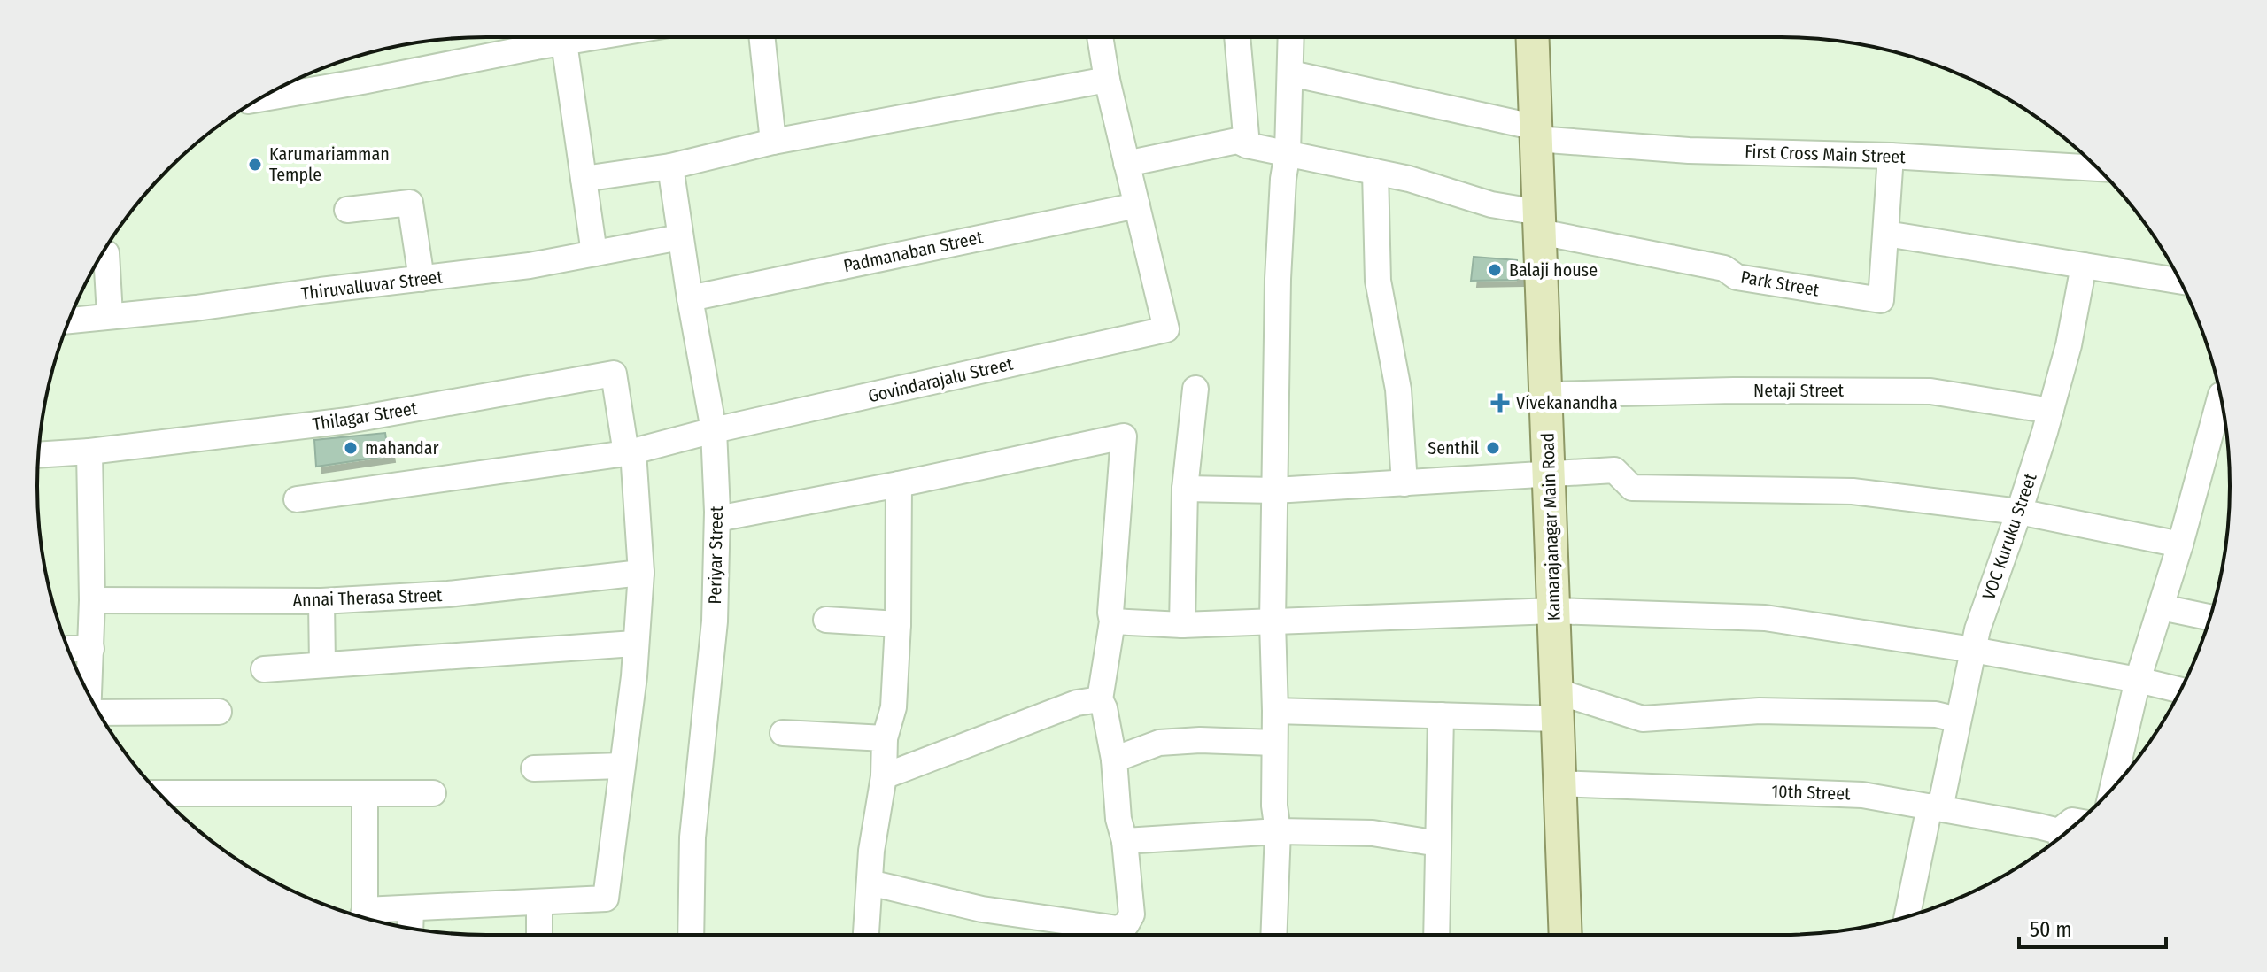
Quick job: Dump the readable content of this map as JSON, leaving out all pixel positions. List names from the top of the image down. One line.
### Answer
{"streets":{"main road":["Kamarajanagar Main Road"],"street":["First Cross Main Street","Padmanaban Street","Park Street","Thiruvalluvar Street","Govindarajalu Street","Netaji Street","Thilagar Street","VOC Kuruku Street","Periyar Street","Annai Therasa Street","10th Street"]},"crossings":[["First Cross Main Street","Park Street"],["First Cross Main Street","Kamarajanagar Main Road"],["Padmanaban Street","Govindarajalu Street"],["Padmanaban Street","Periyar Street"],["Park Street","Kamarajanagar Main Road"],["Thiruvalluvar Street","Periyar Street"],["Govindarajalu Street","Thilagar Street"],["Govindarajalu Street","Periyar Street"],["Netaji Street","Kamarajanagar Main Road"],["Netaji Street","VOC Kuruku Street"],["Kamarajanagar Main Road","10th Street"],["VOC Kuruku Street","10th Street"]],"places":{"other":["Karumariamman Temple","Balaji house","mahandar","Senthil"],"health":["Vivekanandha"]},"scale_bar":"50 m"}
